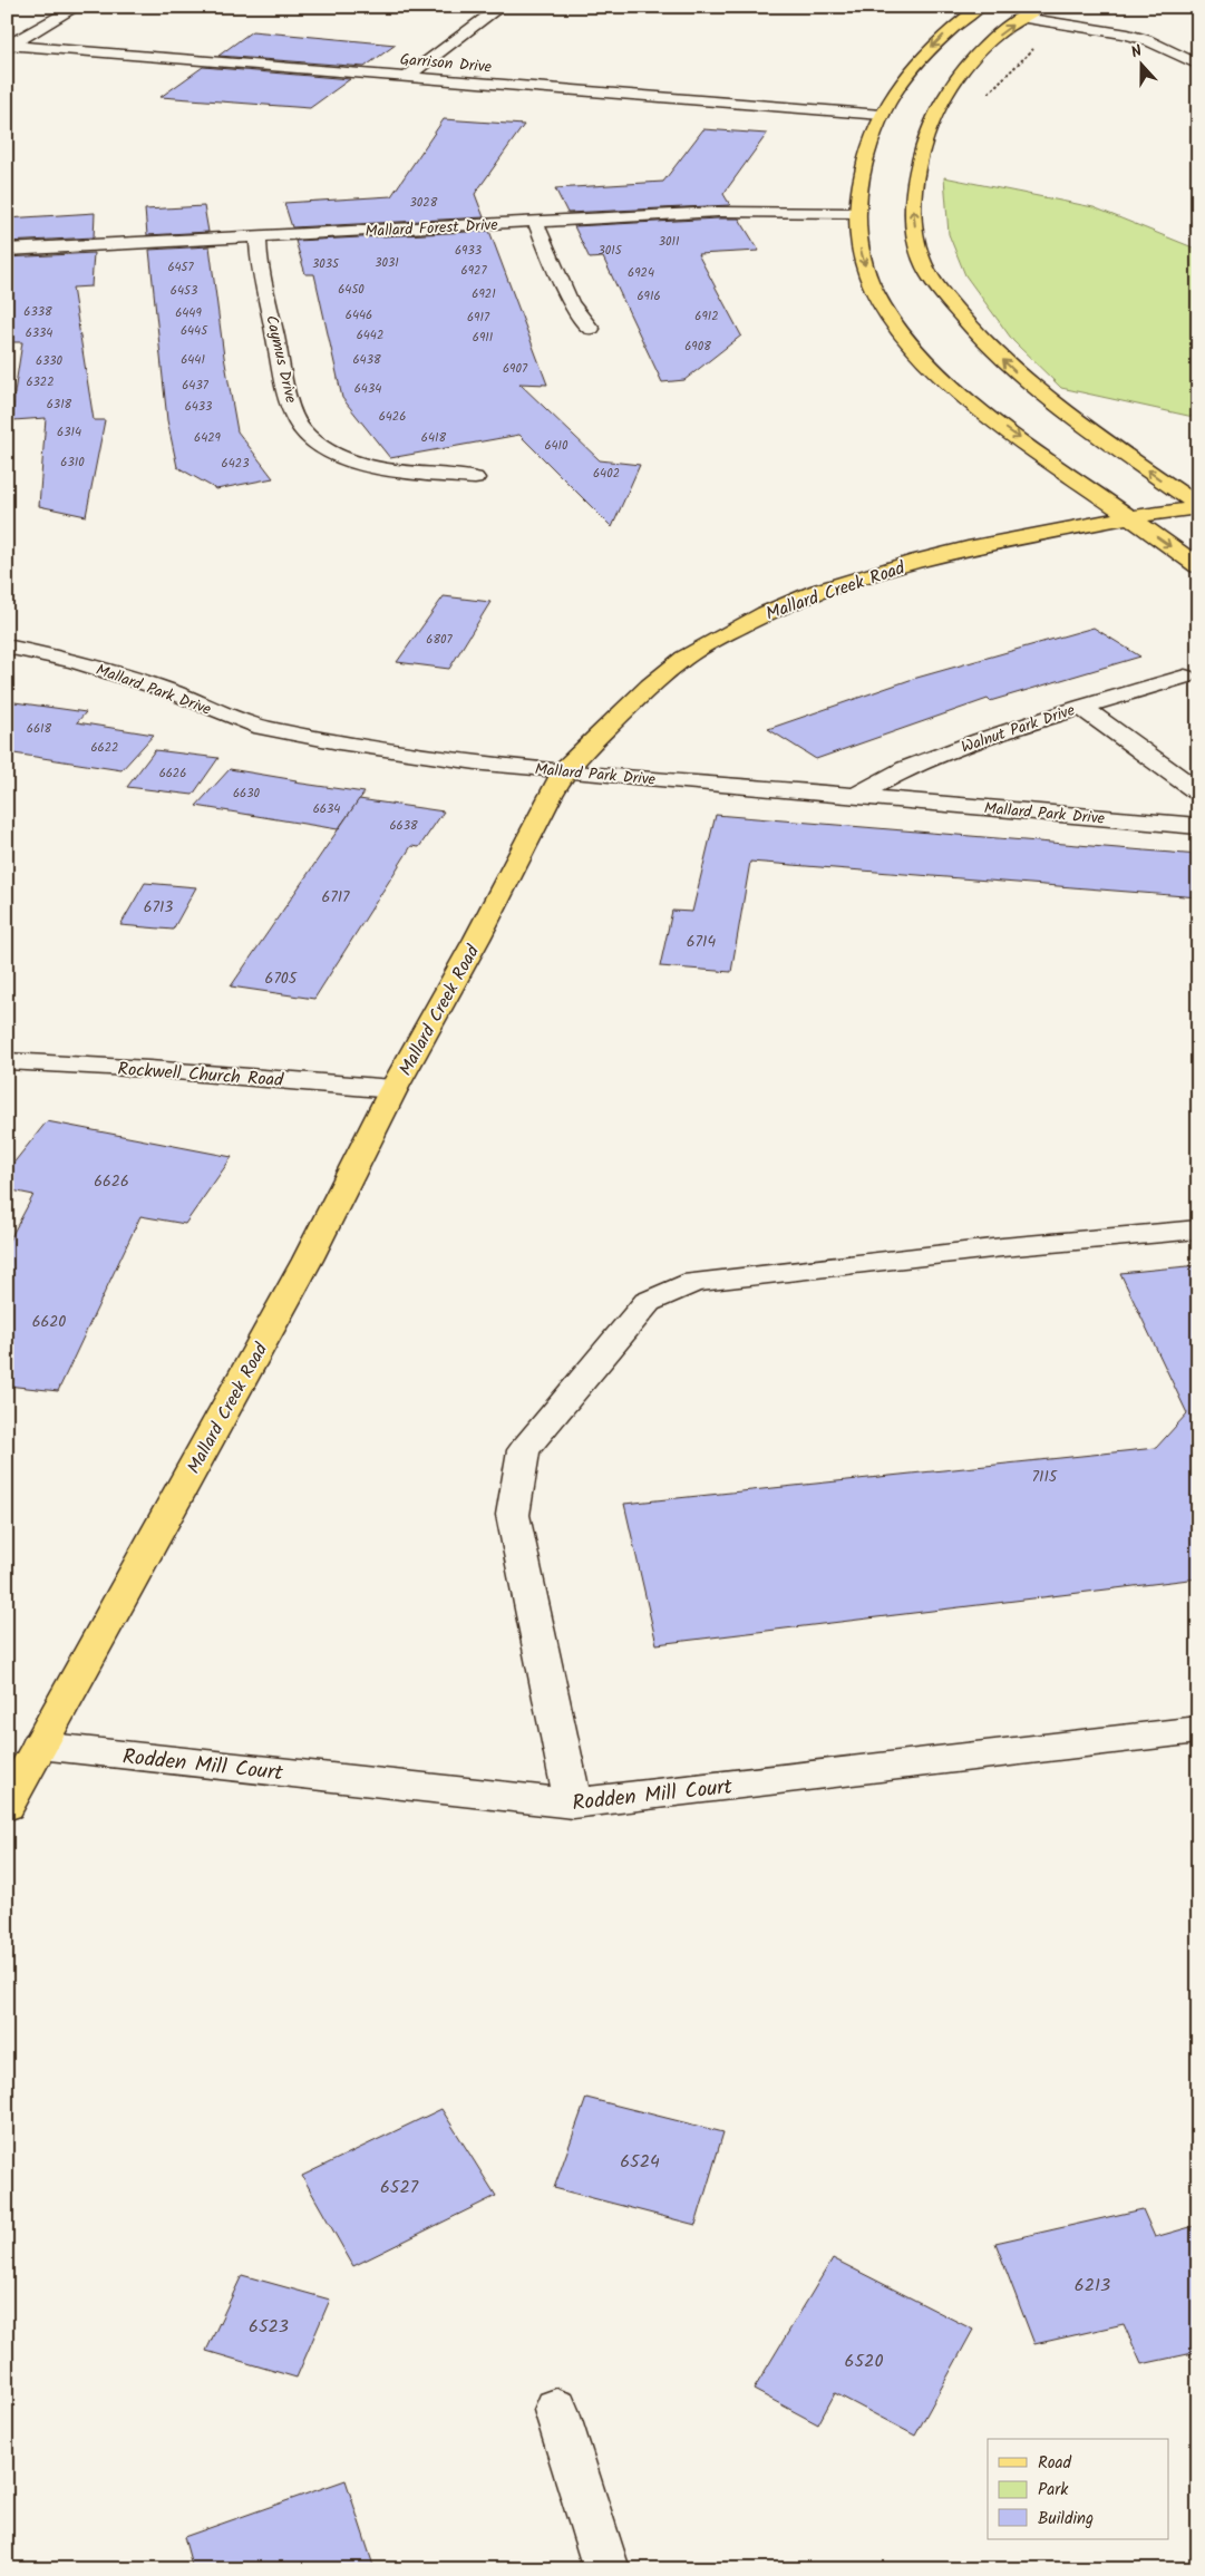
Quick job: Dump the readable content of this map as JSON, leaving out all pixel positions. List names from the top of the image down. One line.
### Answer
{"streets":{"main road":["Mallard Creek Road"],"street":["Garrison Drive","Mallard Forest Drive","Caymus Drive","Mallard Park Drive","Walnut Park Drive","Rockwell Church Road","Rodden Mill Court"]},"crossings":[["Mallard Forest Drive","Caymus Drive"],["Mallard Creek Road","Mallard Park Drive"],["Mallard Creek Road","Rockwell Church Road"],["Mallard Creek Road","Rodden Mill Court"],["Mallard Park Drive","Walnut Park Drive"]],"house_numbers":["3028","3011","6933","3015","3031","3035","6457","6927","6924","6450","6453","6921","6916","6338","6449","6446","6912","6917","6445","6334","6442","6911","6908","6441","6438","6330","6907","6322","6437","6434","6318","6433","6426","6314","6429","6418","6410","6310","6423","6402","6807","6618","6622","6626","6630","6634","6638","6717","6713","6714","6705","6626","6620","7115","6524","6527","6213","6523","6520"],"legend":["Road","Park","Building"],"north":"top"}
